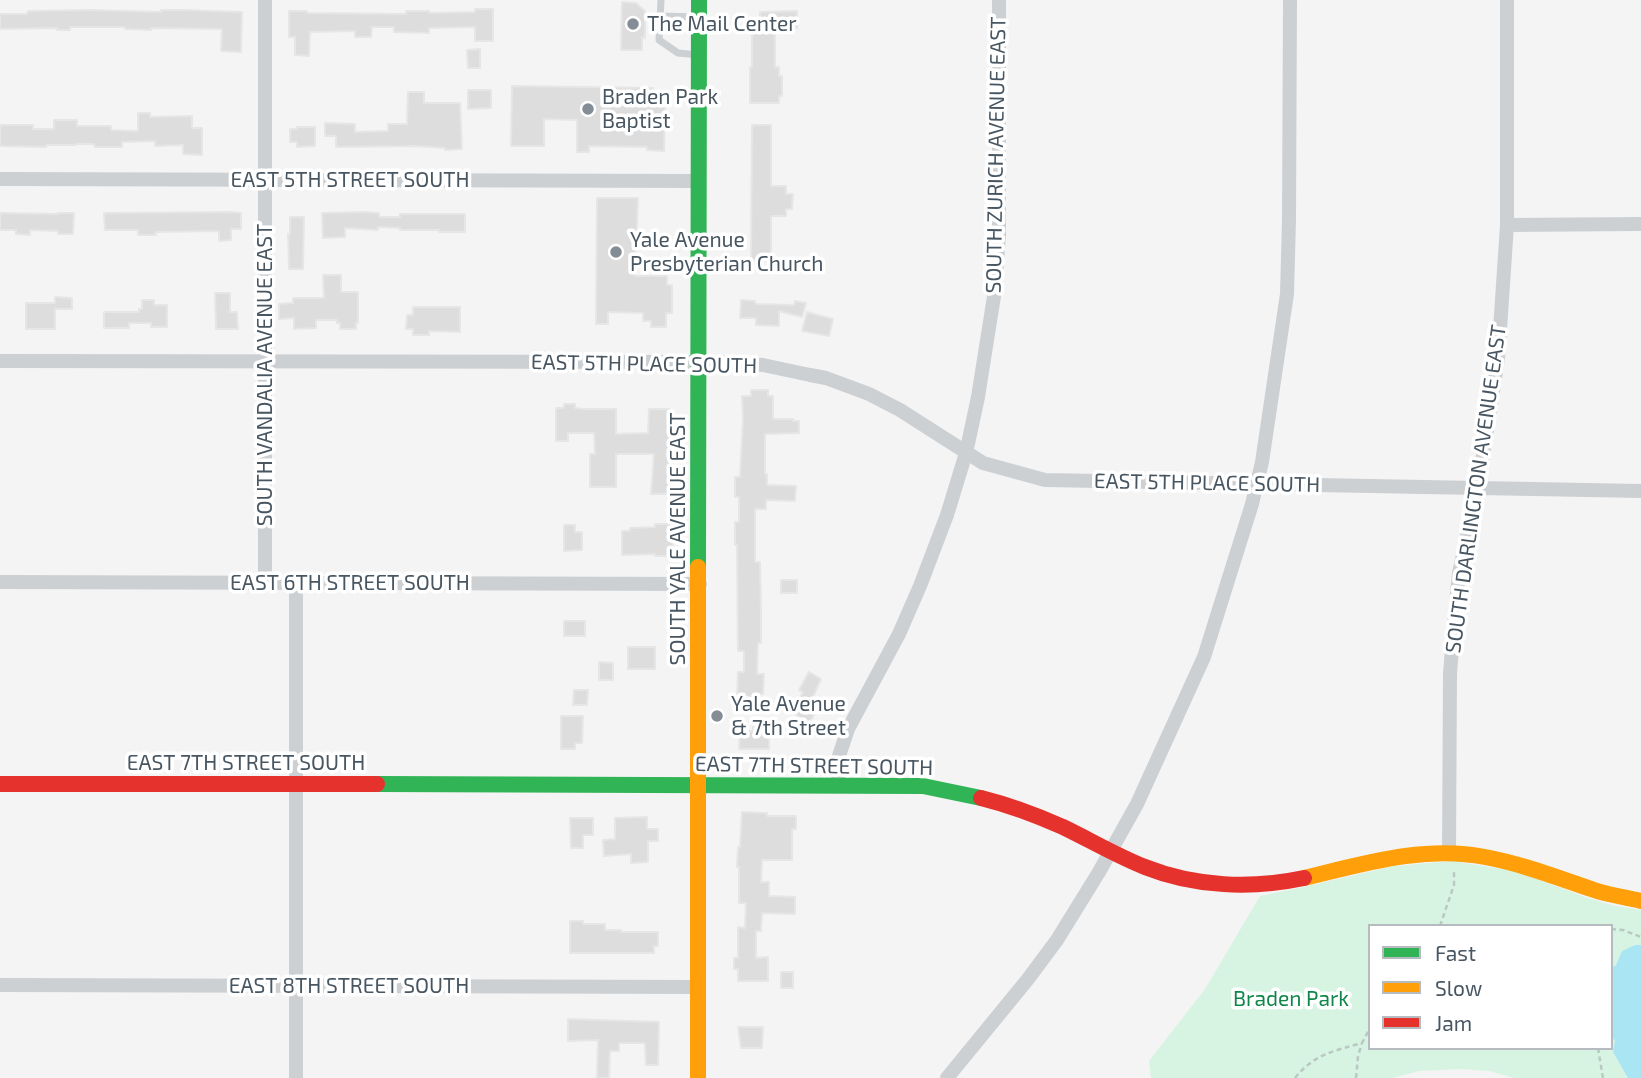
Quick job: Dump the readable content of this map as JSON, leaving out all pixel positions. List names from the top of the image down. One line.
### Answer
{"streets":{"street":["SOUTH ZURICH AVENUE EAST","EAST 5TH STREET SOUTH","EAST 5TH PLACE SOUTH","SOUTH VANDALIA AVENUE EAST","SOUTH DARLINGTON AVENUE EAST","SOUTH YALE AVENUE EAST","EAST 6TH STREET SOUTH","EAST 7TH STREET SOUTH","EAST 8TH STREET SOUTH"]},"crossings":[["SOUTH ZURICH AVENUE EAST","EAST 5TH PLACE SOUTH"],["SOUTH ZURICH AVENUE EAST","EAST 7TH STREET SOUTH"],["EAST 5TH STREET SOUTH","SOUTH VANDALIA AVENUE EAST"],["EAST 5TH STREET SOUTH","SOUTH YALE AVENUE EAST"],["EAST 5TH PLACE SOUTH","SOUTH VANDALIA AVENUE EAST"],["EAST 5TH PLACE SOUTH","SOUTH DARLINGTON AVENUE EAST"],["EAST 5TH PLACE SOUTH","SOUTH YALE AVENUE EAST"],["SOUTH VANDALIA AVENUE EAST","EAST 6TH STREET SOUTH"],["SOUTH DARLINGTON AVENUE EAST","EAST 7TH STREET SOUTH"],["SOUTH YALE AVENUE EAST","EAST 6TH STREET SOUTH"],["SOUTH YALE AVENUE EAST","EAST 7TH STREET SOUTH"],["SOUTH YALE AVENUE EAST","EAST 8TH STREET SOUTH"]],"parks":["Braden Park"],"places":["The Mail Center","Braden Park Baptist","Yale Avenue Presbyterian Church","Yale Avenue & 7th Street"],"legend":["Fast","Slow","Jam"]}
